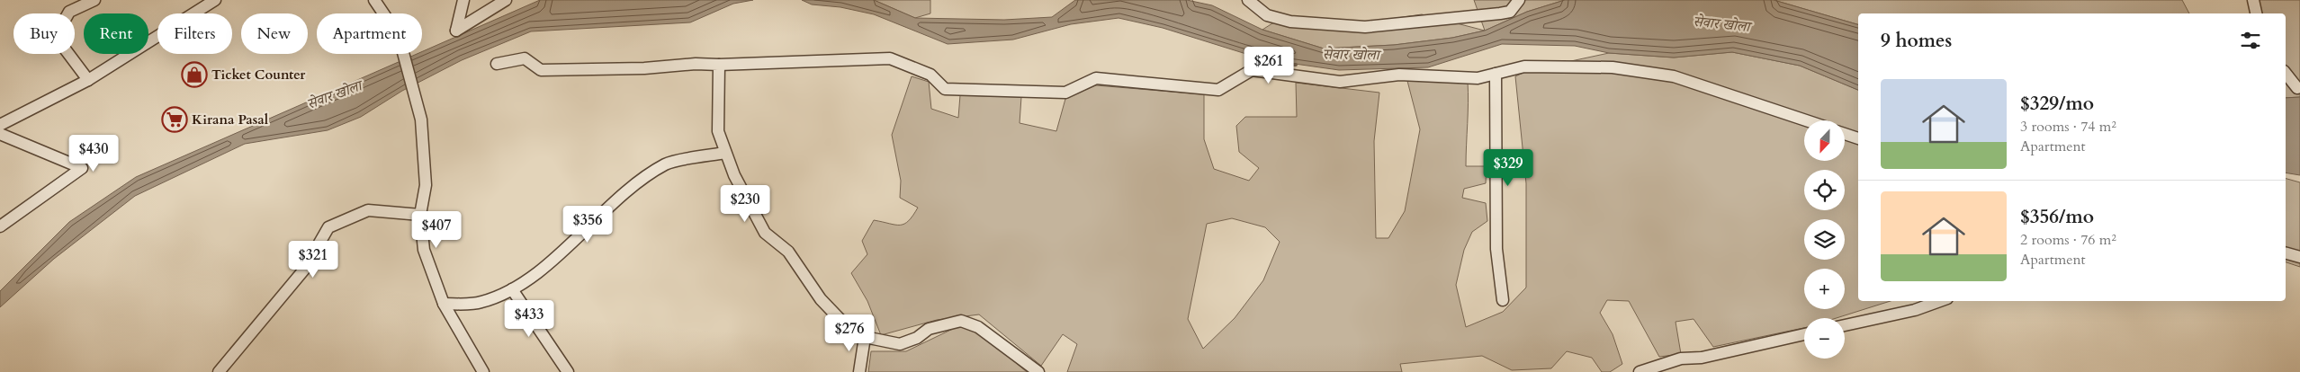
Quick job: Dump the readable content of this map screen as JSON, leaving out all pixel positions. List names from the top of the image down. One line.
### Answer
{"water":["सेवार खोला"],"places":{"shop":["Ticket Counter"],"supermarket":["Kirana Pasal"]},"north":"bottom","page":{"chip":["Buy","Rent","Filters","New","Apartment"],"heading":"9 homes","price":["$261","$430","$329","$230","$356","$407","$321","$433","$276"],"list":[{"name":"$329/mo","note":"3 rooms · 74 m² · Apartment"},{"name":"$356/mo","note":"2 rooms · 76 m² · Apartment"}],"map_buttons":["+","−"]}}
